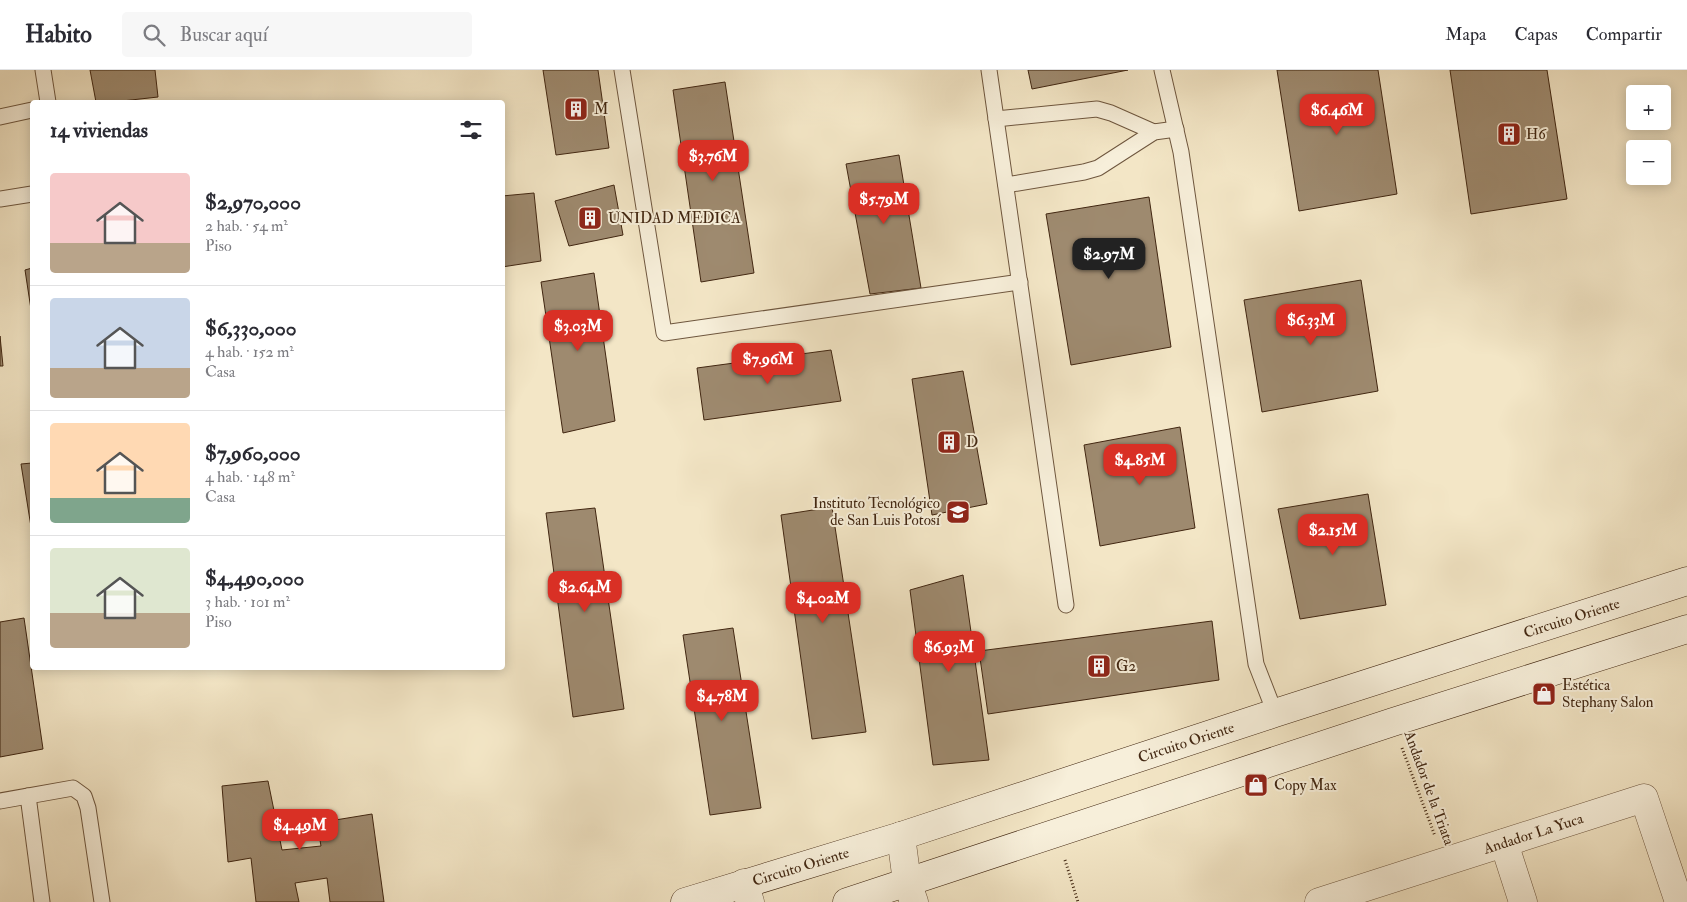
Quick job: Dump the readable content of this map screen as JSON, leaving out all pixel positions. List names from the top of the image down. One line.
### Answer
{"streets":{"street":["Circuito Oriente","Andador La Yuca"],"path":["Andador de la Triata"]},"crossings":[["Andador de la Triata","Andador La Yuca"]],"places":{"building":["M","H6","UNIDAD MEDICA","D","G2"],"school or university":["Instituto Tecnológico de San Luis Potosí"],"shop":["Estética Stephany Salon","Copy Max"]},"page":{"header":"Habito","search":"Buscar aquí","nav":["Mapa","Capas","Compartir"],"map_buttons":["+","−"],"price":["$6.46M","$3.76M","$5.79M","$2.97M","$6.33M","$3.03M","$7.96M","$4.85M","$2.15M","$2.64M","$4.02M","$6.93M","$4.78M","$4.49M"],"heading":"14 viviendas","list":[{"name":"$2,970,000","note":"2 hab. · 54 m² · Piso"},{"name":"$6,330,000","note":"4 hab. · 152 m² · Casa"},{"name":"$7,960,000","note":"4 hab. · 148 m² · Casa"},{"name":"$4,490,000","note":"3 hab. · 101 m² · Piso"}]}}
